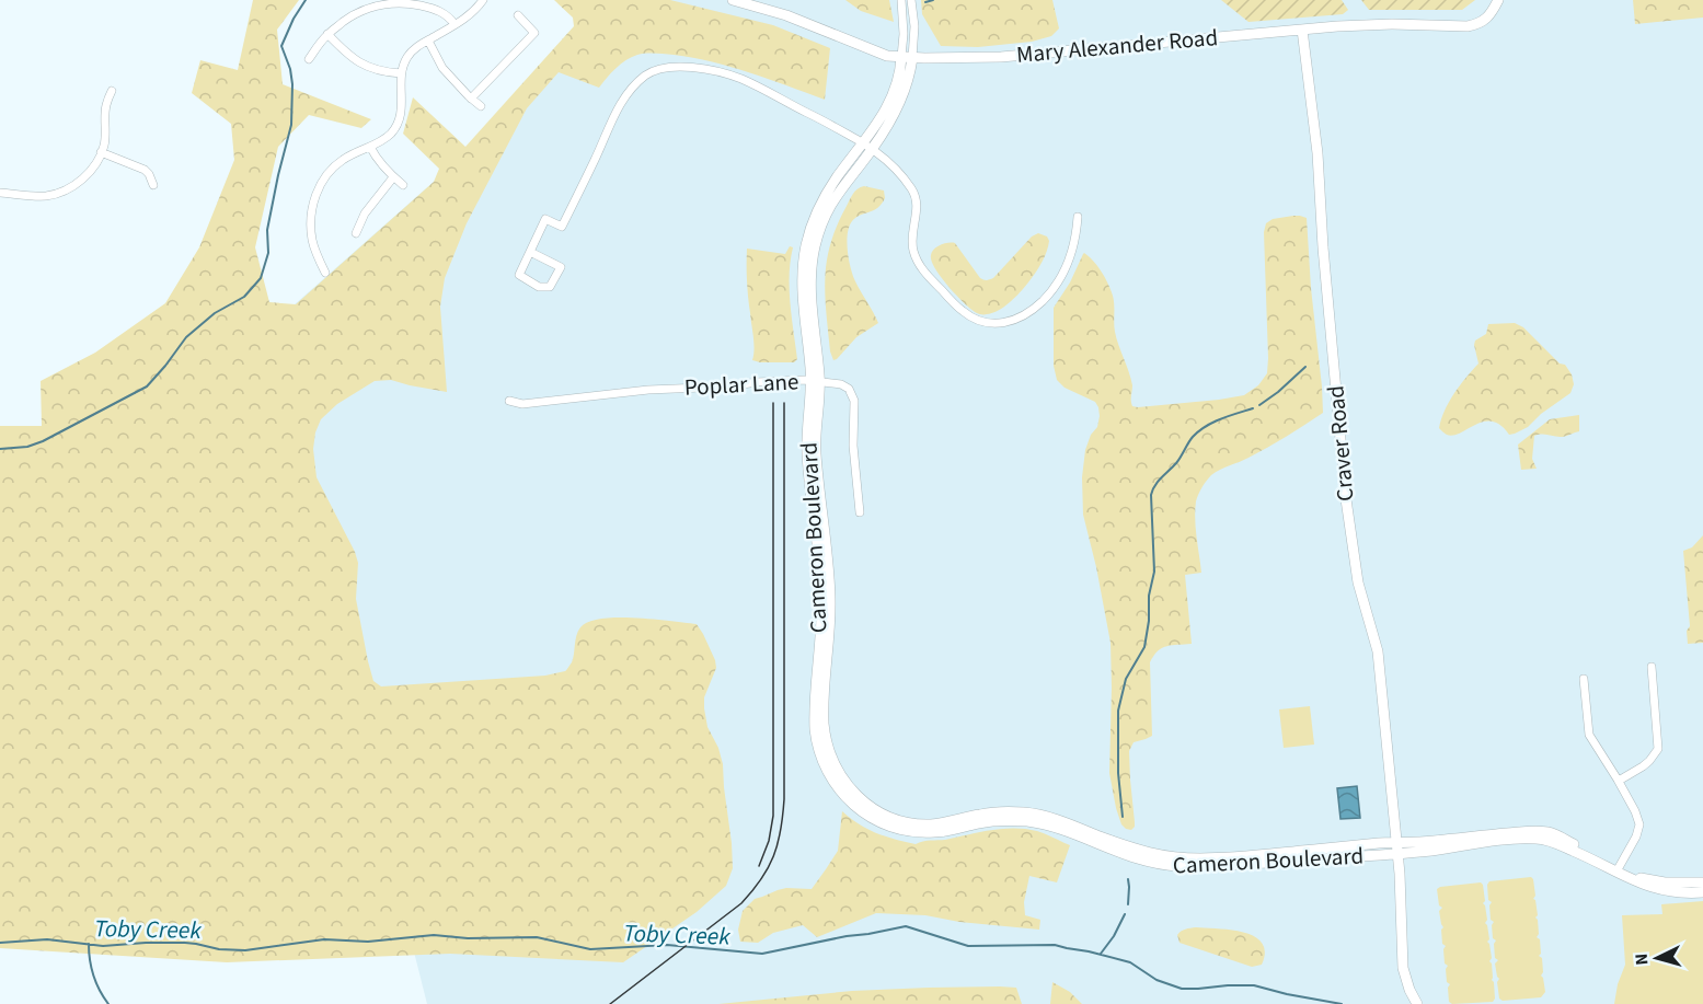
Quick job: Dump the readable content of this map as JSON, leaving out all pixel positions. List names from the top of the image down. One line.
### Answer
{"streets":{"street":["Mary Alexander Road","Poplar Lane","Craver Road","Cameron Boulevard"]},"crossings":[["Mary Alexander Road","Craver Road"],["Mary Alexander Road","Cameron Boulevard"],["Poplar Lane","Cameron Boulevard"],["Craver Road","Cameron Boulevard"]],"water":["Toby Creek"],"north":"left"}
